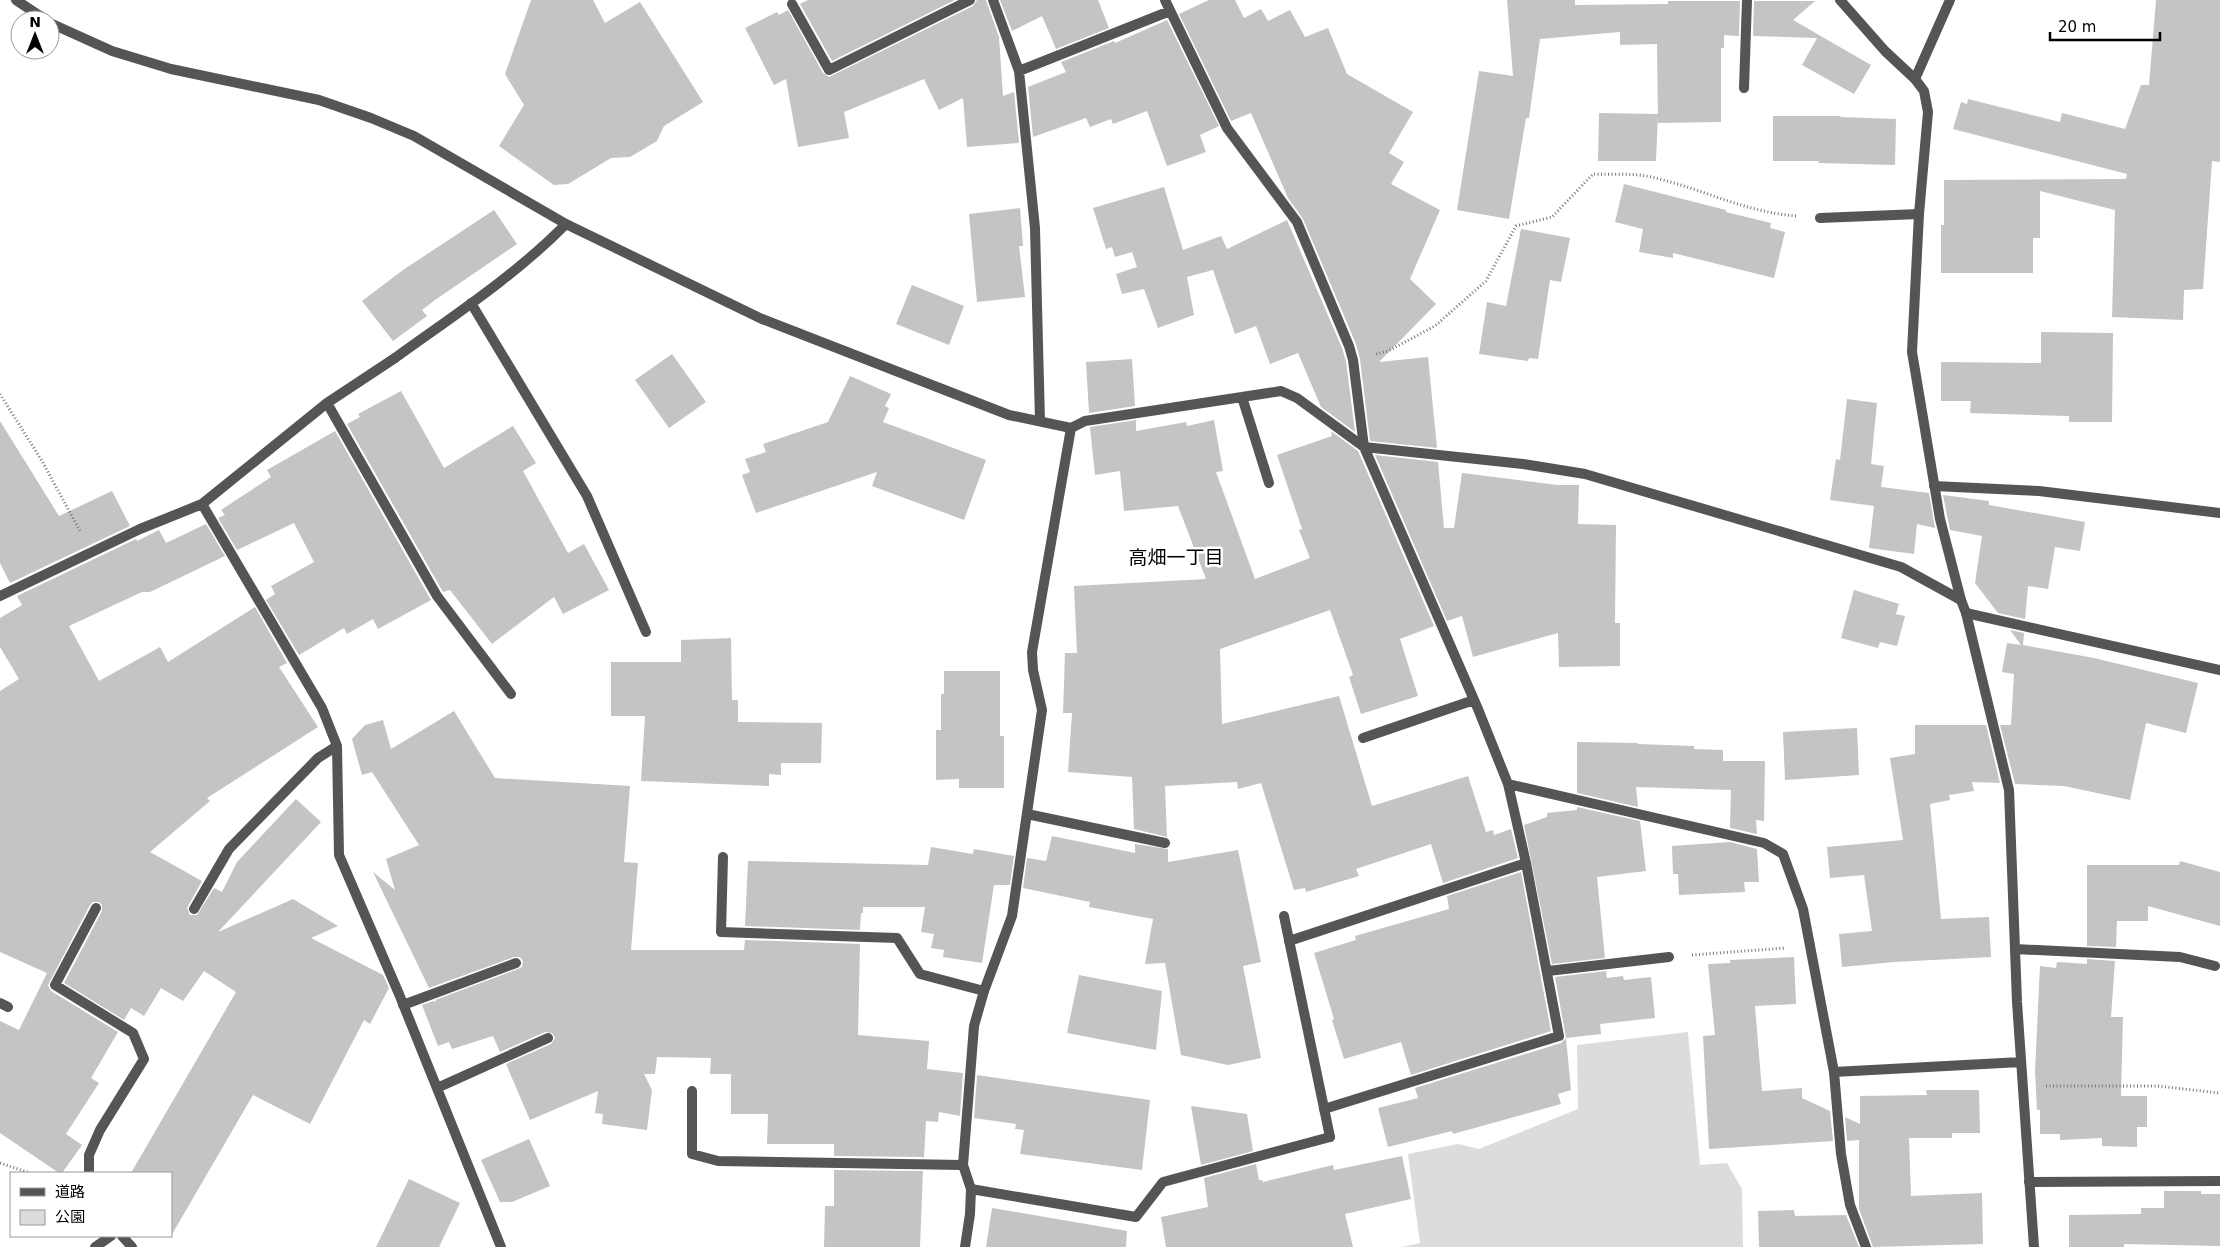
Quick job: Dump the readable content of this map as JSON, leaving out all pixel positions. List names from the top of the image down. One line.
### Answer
{"districts":["高畑一丁目"],"legend":["道路","公園"],"scale_bar":"20 m","north":"top"}
